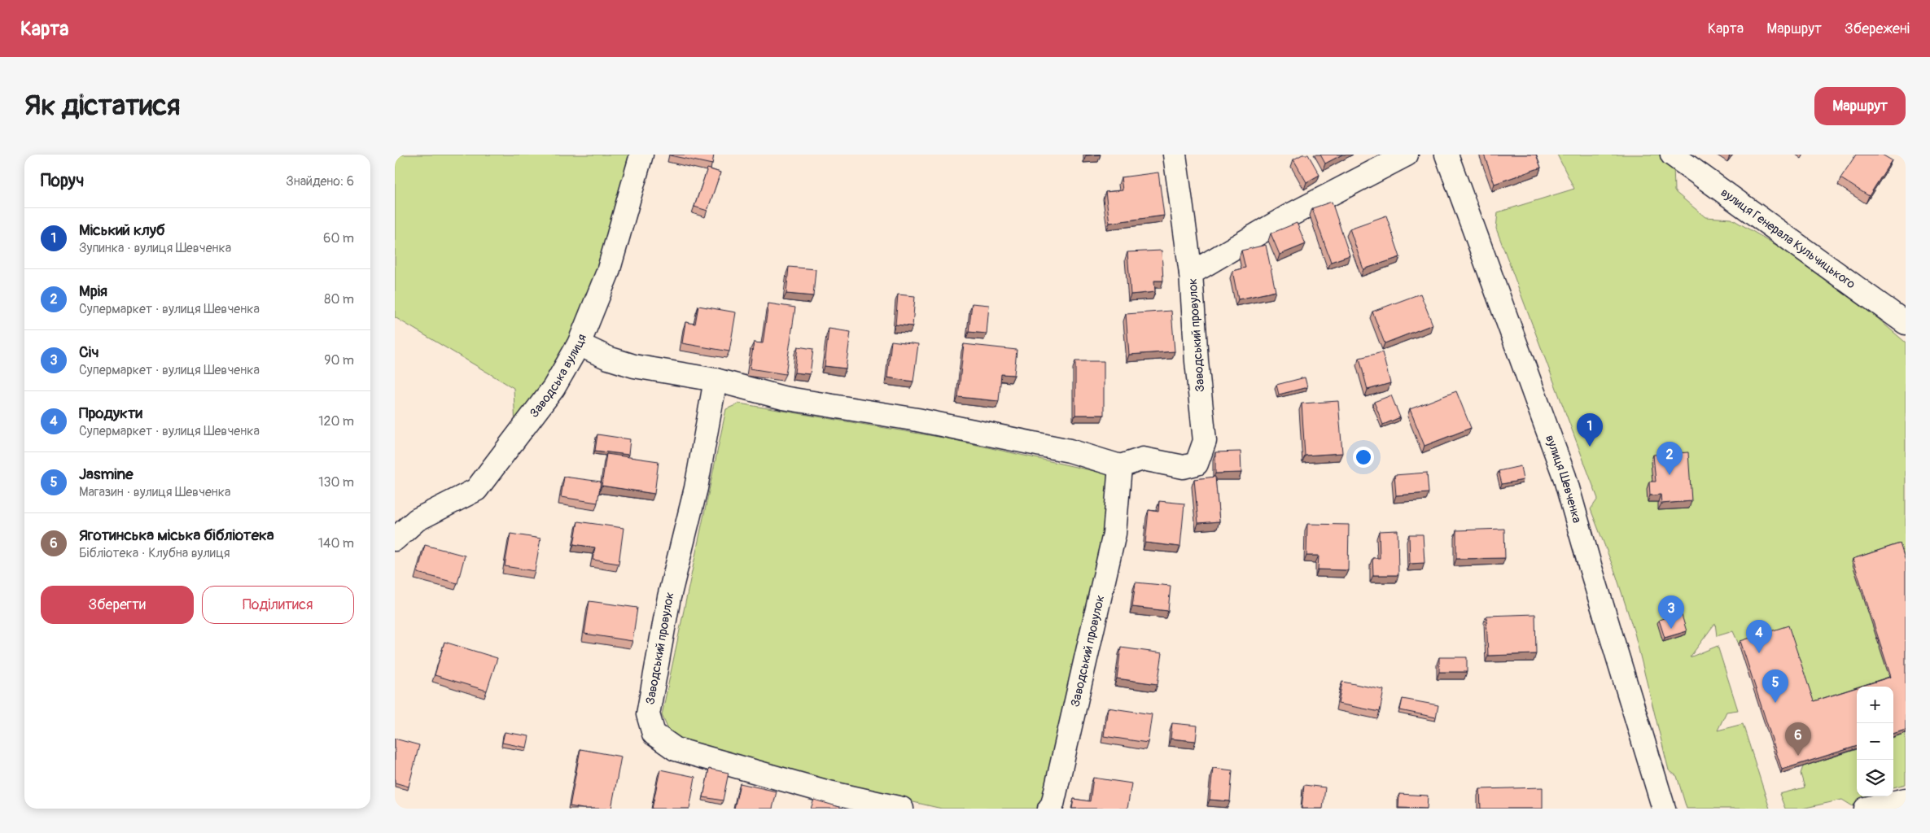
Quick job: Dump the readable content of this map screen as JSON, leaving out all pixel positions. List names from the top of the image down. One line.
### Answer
{"streets":{"street":["вулиця Генерала Кульчицького","Заводський провулок","Заводська вулиця","вулиця Шевченка"]},"page":{"header":"Карта","nav":["Карта","Маршрут","Збережені"],"buttons":["Маршрут",["Зберегти","Поділитися"]],"title":"Як дістатися","heading":["Поруч","Знайдено: 6"],"list":[{"mark":"1","name":"Міський клуб","note":"Зупинка · вулиця Шевченка","value":"60 m"},{"mark":"2","name":"Мрія","note":"Супермаркет · вулиця Шевченка","value":"80 m"},{"mark":"3","name":"Січ","note":"Супермаркет · вулиця Шевченка","value":"90 m"},{"mark":"4","name":"Продукти","note":"Супермаркет · вулиця Шевченка","value":"120 m"},{"mark":"5","name":"Jasmine","note":"Магазин · вулиця Шевченка","value":"130 m"},{"mark":"6","name":"Яготинська міська бібліотека","note":"Бібліотека · Клубна вулиця","value":"140 m"}],"pins":["1","2","3","4","5","6"],"map_buttons":["+","−"]}}
